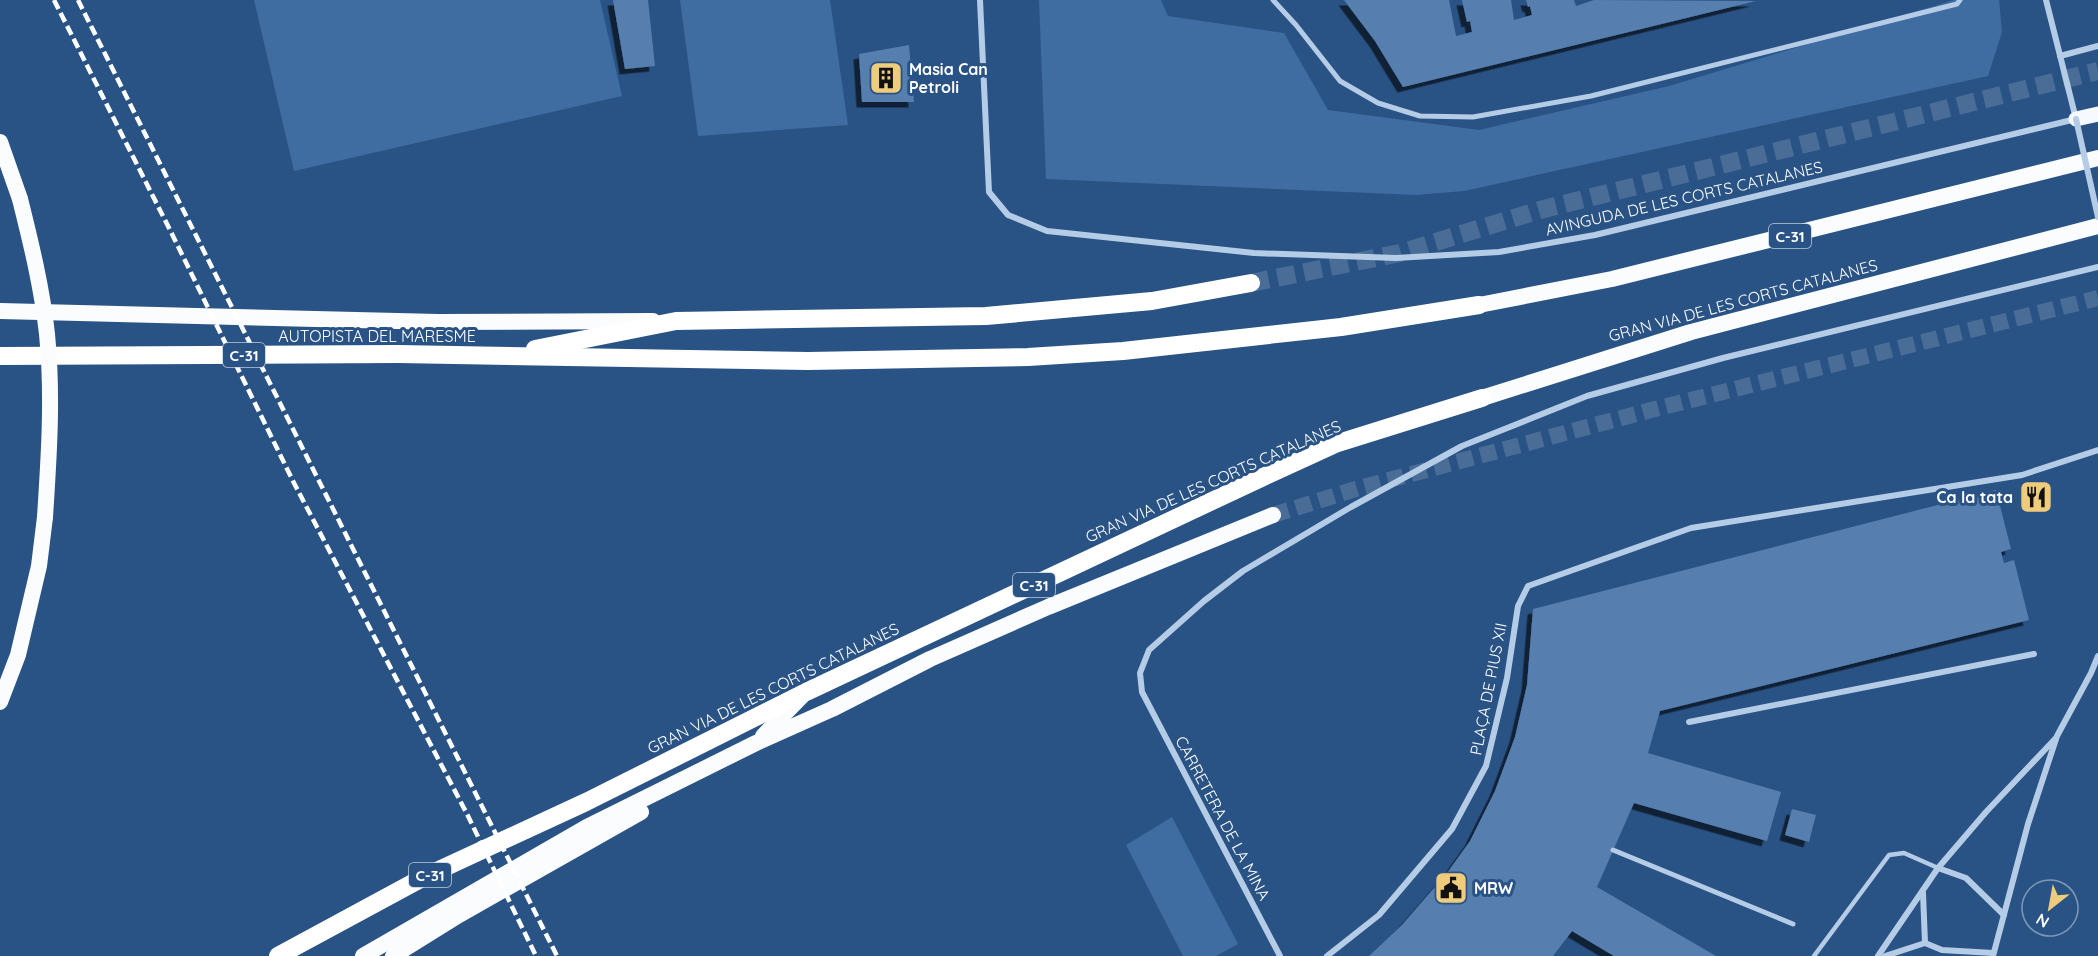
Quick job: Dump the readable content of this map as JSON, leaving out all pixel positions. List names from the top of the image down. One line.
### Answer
{"streets":{"highway":["C-31","GRAN VIA DE LES CORTS CATALANES","AUTOPISTA DEL MARESME"],"street":["AVINGUDA DE LES CORTS CATALANES","PLAÇA DE PIUS XII","CARRETERA DE LA MINA"]},"crossings":[["C-31","AUTOPISTA DEL MARESME"]],"places":{"building":["Masia Can Petroli"],"restaurant":["Ca la tata"],"public building":["MRW"]},"north":"bottom left"}
